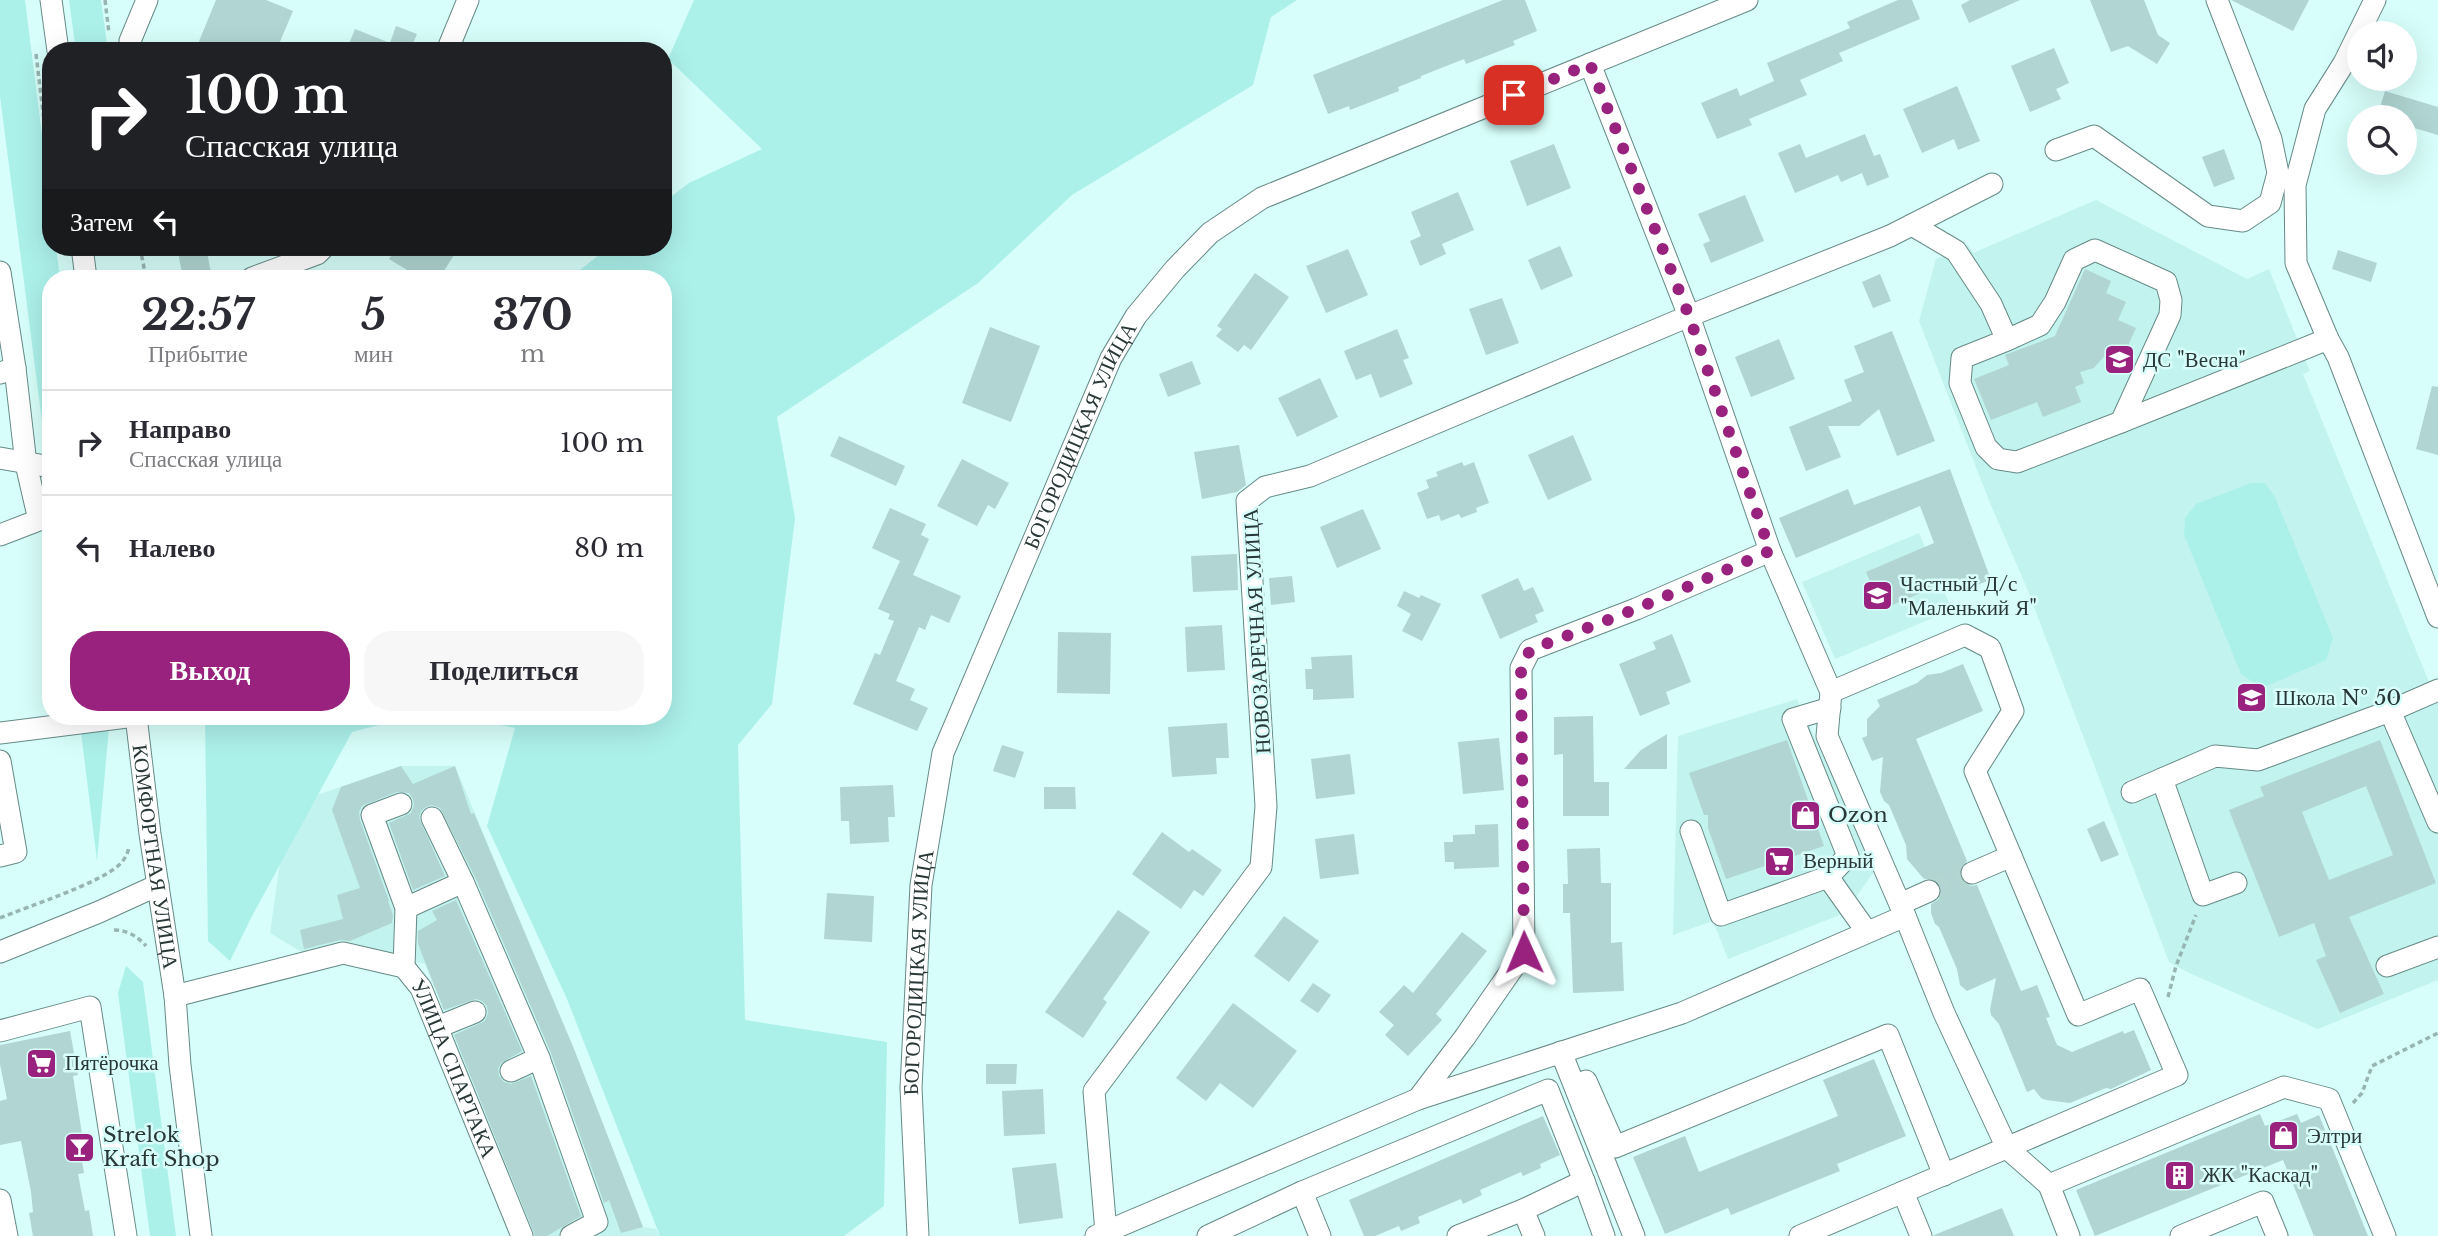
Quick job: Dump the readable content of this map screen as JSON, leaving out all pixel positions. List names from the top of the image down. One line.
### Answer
{"streets":{"street":["БОГОРОДИЦКАЯ УЛИЦА","НОВОЗАРЕЧНАЯ УЛИЦА","КОМФОРТНАЯ УЛИЦА","УЛИЦА СПАРТАКА"]},"crossings":[["КОМФОРТНАЯ УЛИЦА","УЛИЦА СПАРТАКА"]],"places":{"school or university":["ДС \"Весна\"","Частный Д/с \"Маленький Я\"","Школа № 50"],"shop":["Ozon","Элтри"],"supermarket":["Верный","Пятёрочка"],"bar":["Strelok Kraft Shop"],"building":["ЖК \"Каскад\""]},"page":{"turn":["100 m","Спасская улица"],"then":"Затем","eta":["22:57","Прибытие","5","мин","370","m"],"list":[{"name":"Направо","note":"Спасская улица","value":"100 m"},{"name":"Налево","value":"80 m"}],"buttons":["Выход","Поделиться"]}}
